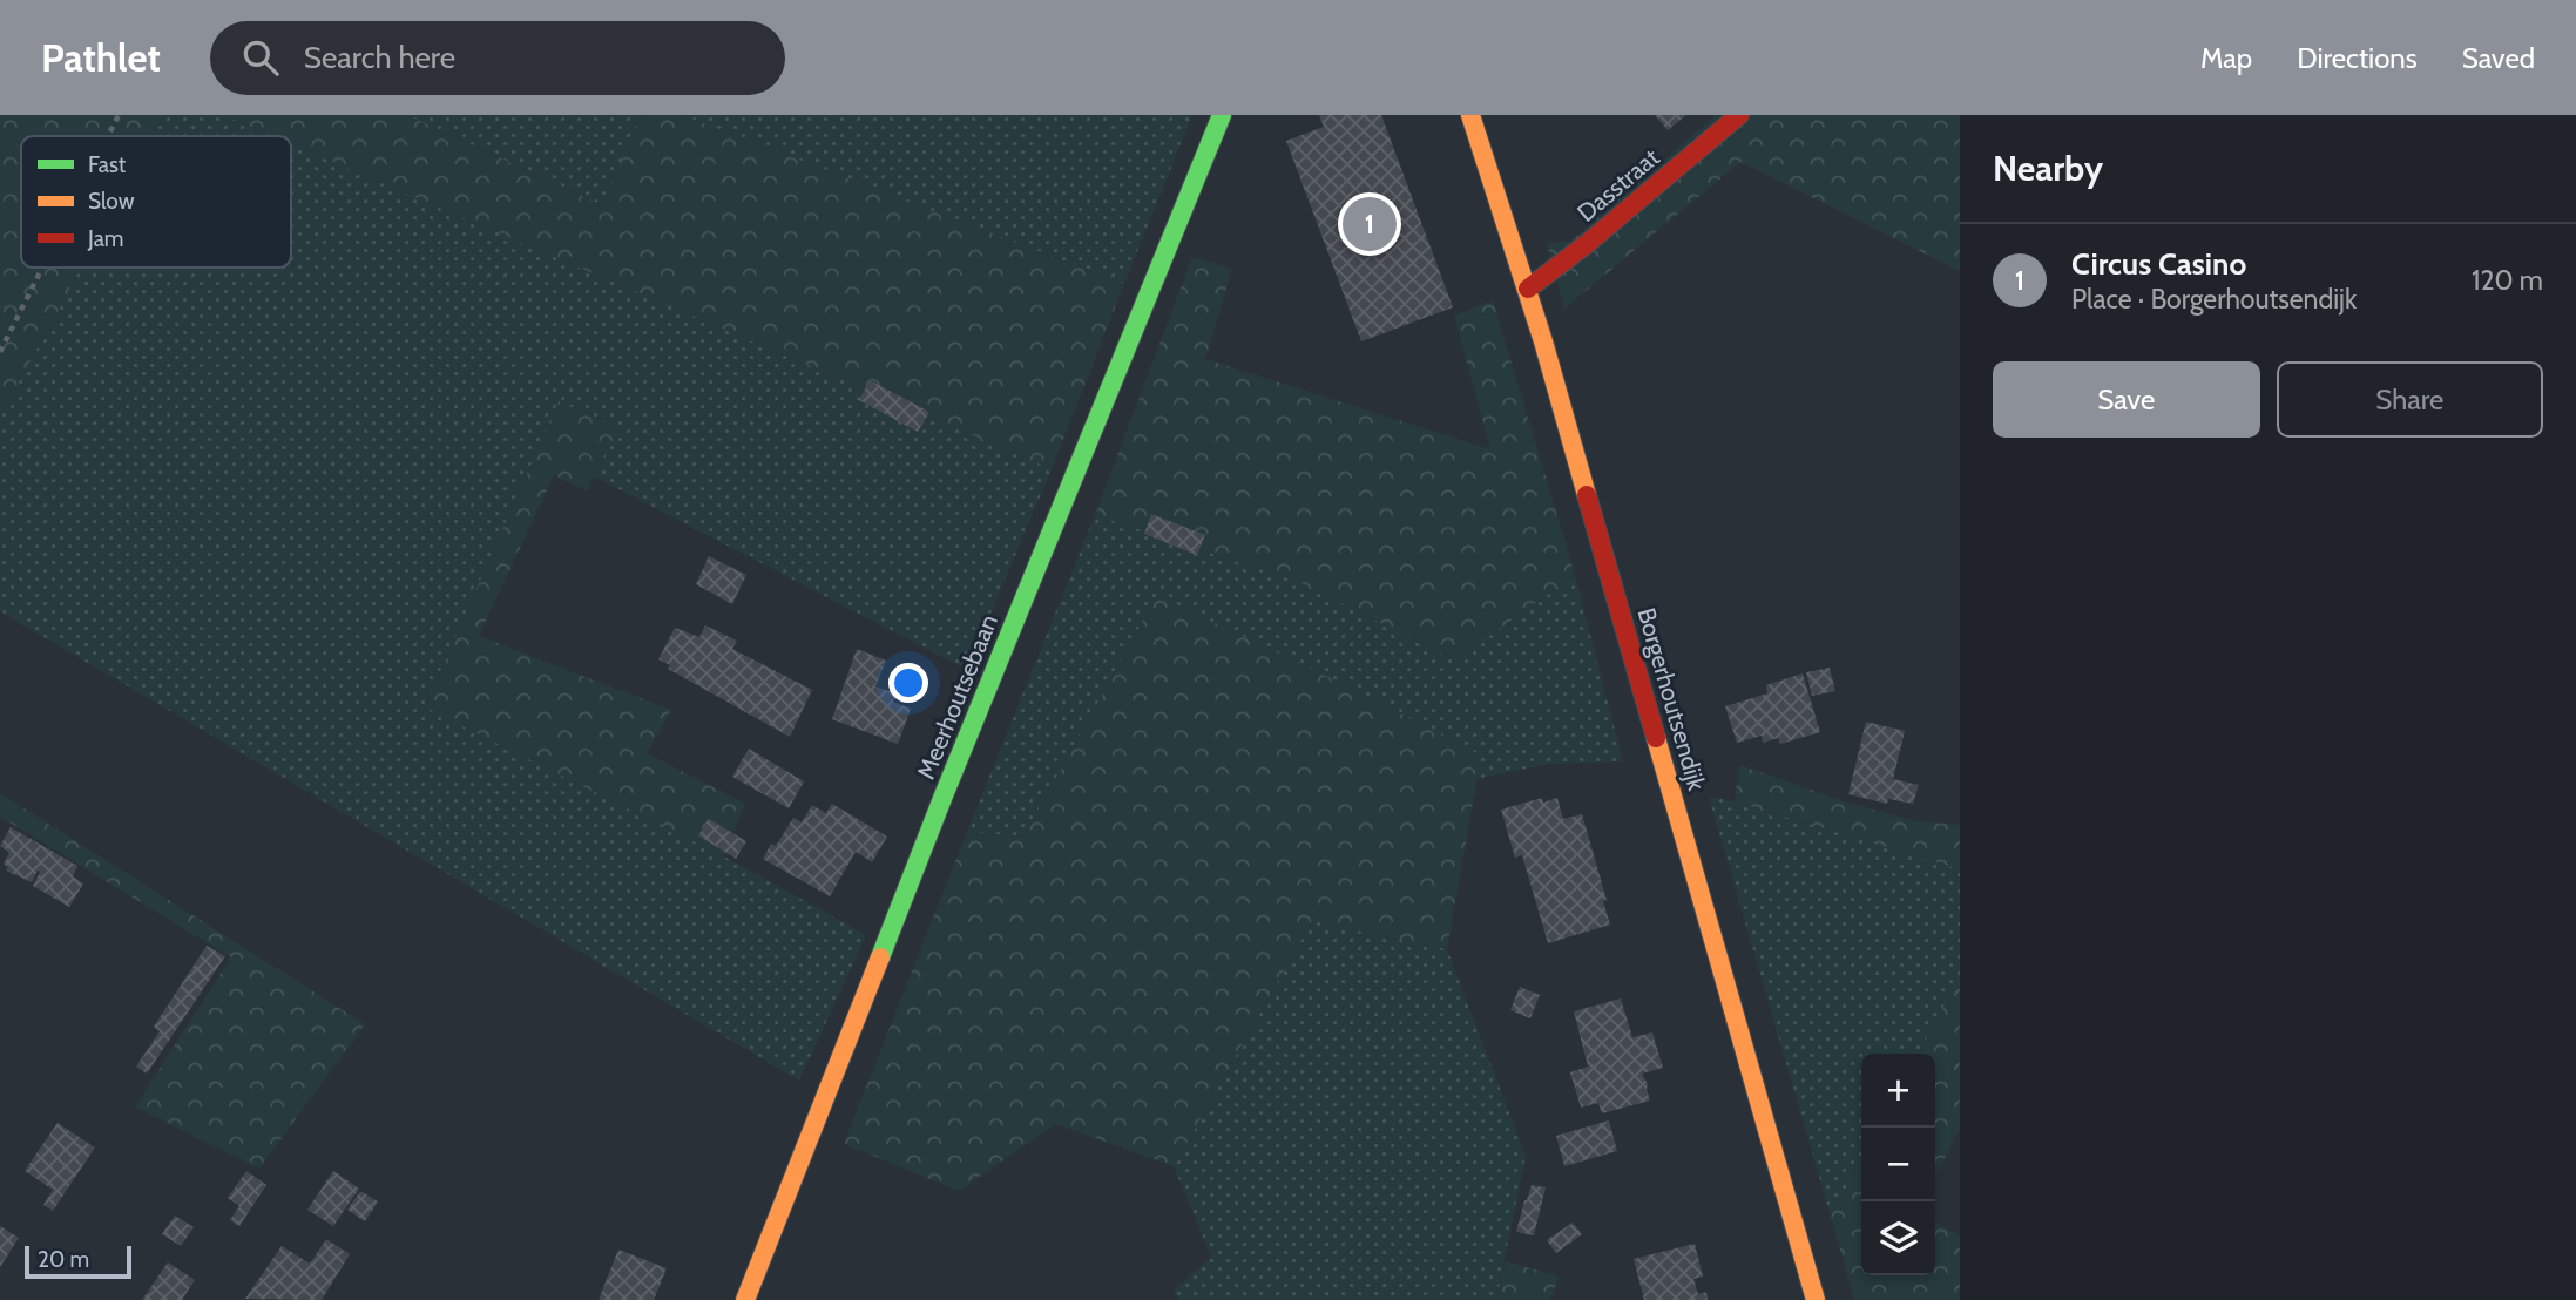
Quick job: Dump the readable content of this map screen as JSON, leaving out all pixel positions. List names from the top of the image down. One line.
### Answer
{"streets":{"street":["Dasstraat","Meerhoutsebaan","Borgerhoutsendijk"]},"crossings":[["Dasstraat","Borgerhoutsendijk"]],"legend":["Fast","Slow","Jam"],"scale_bar":"20 m","page":{"header":"Pathlet","search":"Search here","nav":["Map","Directions","Saved"],"heading":"Nearby","pins":"1","list":[{"mark":"1","name":"Circus Casino","note":"Place · Borgerhoutsendijk","value":"120 m"}],"buttons":["Save","Share"],"map_buttons":["+","−"],"scale":"20 m"}}
